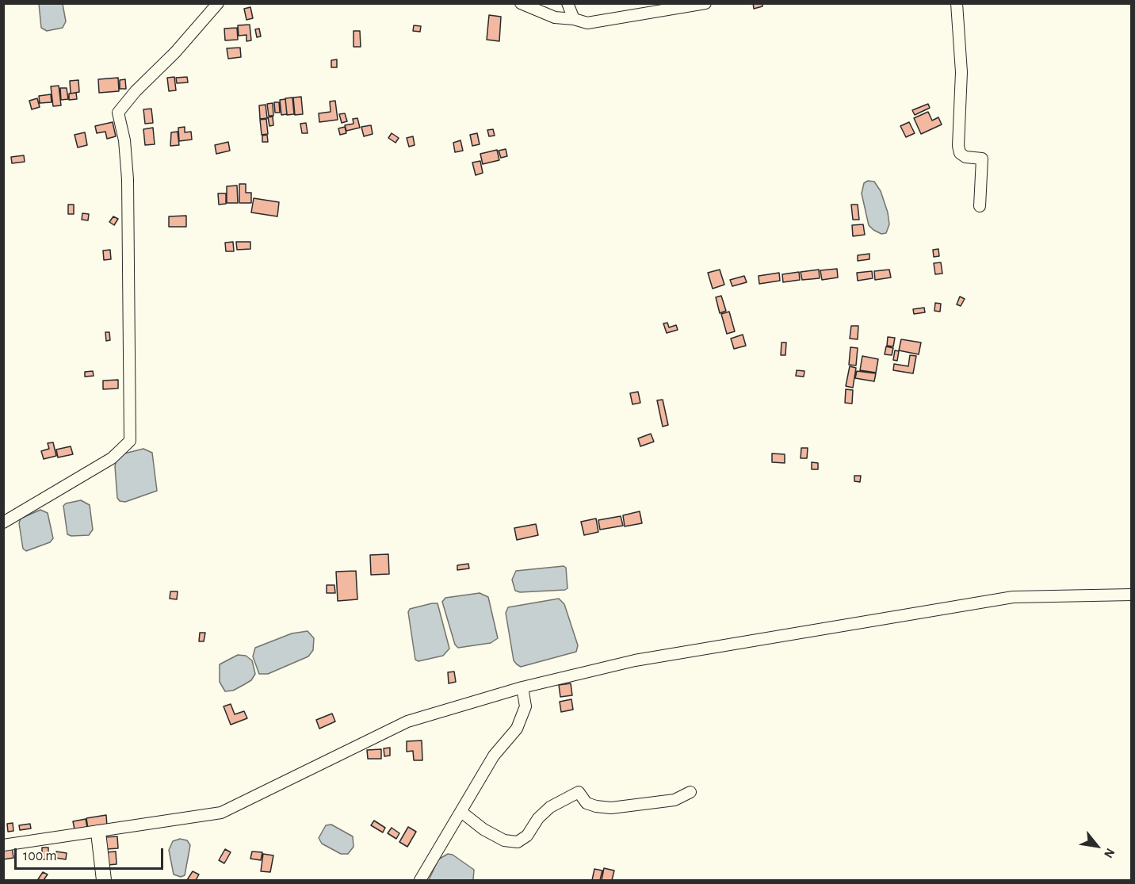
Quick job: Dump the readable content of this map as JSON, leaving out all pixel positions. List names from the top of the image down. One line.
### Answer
{"scale_bar":"100 m","north":"bottom right"}
